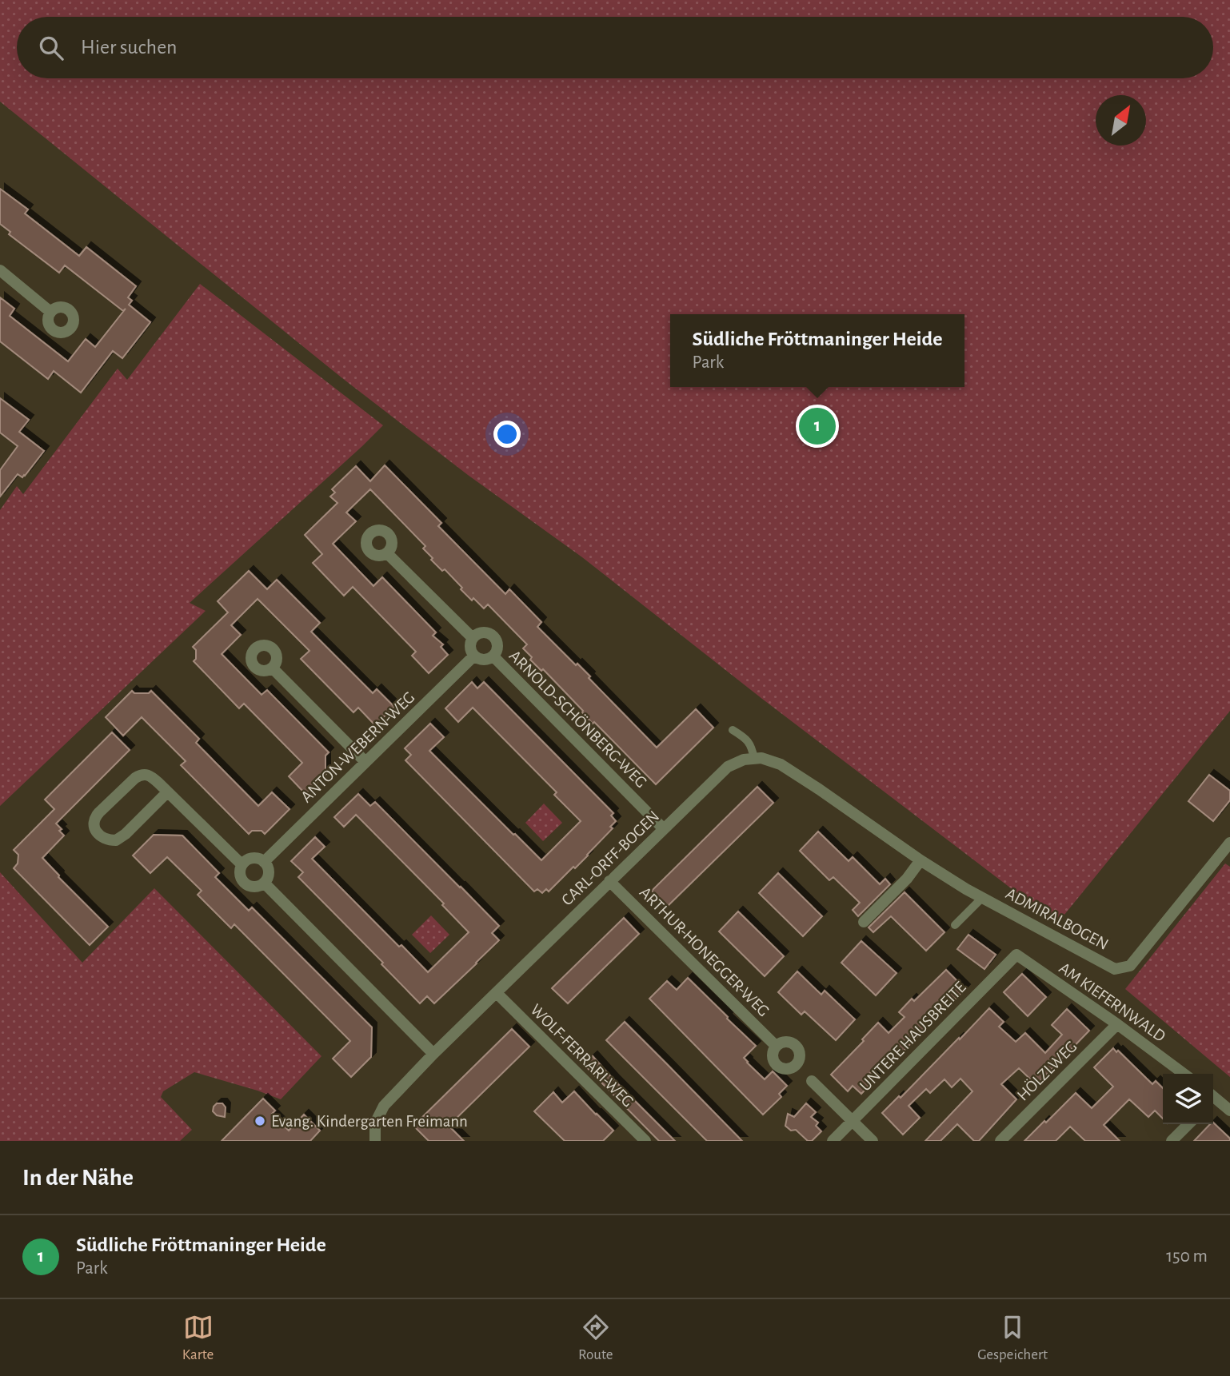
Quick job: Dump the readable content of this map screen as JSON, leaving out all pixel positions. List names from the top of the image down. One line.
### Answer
{"streets":{"street":["ARNOLD-SCHÖNBERG-WEG","ANTON-WEBERN-WEG","CARL-ORFF-BOGEN","ADMIRALBOGEN","ARTHUR-HONEGGER-WEG","AM KIEFERNWALD","UNTERE HAUSBREITE","WOLF-FERRARI-WEG","HÖLZLWEG"]},"crossings":[["ARNOLD-SCHÖNBERG-WEG","ANTON-WEBERN-WEG"],["ARNOLD-SCHÖNBERG-WEG","CARL-ORFF-BOGEN"],["CARL-ORFF-BOGEN","ARTHUR-HONEGGER-WEG"],["CARL-ORFF-BOGEN","WOLF-FERRARI-WEG"],["AM KIEFERNWALD","UNTERE HAUSBREITE"],["AM KIEFERNWALD","HÖLZLWEG"]],"places":["Evang. Kindergarten Freimann"],"north":"top right","page":{"search":"Hier suchen","popup":["Südliche Fröttmaninger Heide","Park"],"pins":"1","heading":"In der Nähe","list":[{"mark":"1","name":"Südliche Fröttmaninger Heide","note":"Park","value":"150 m"}],"nav":["Karte","Route","Gespeichert"]}}
